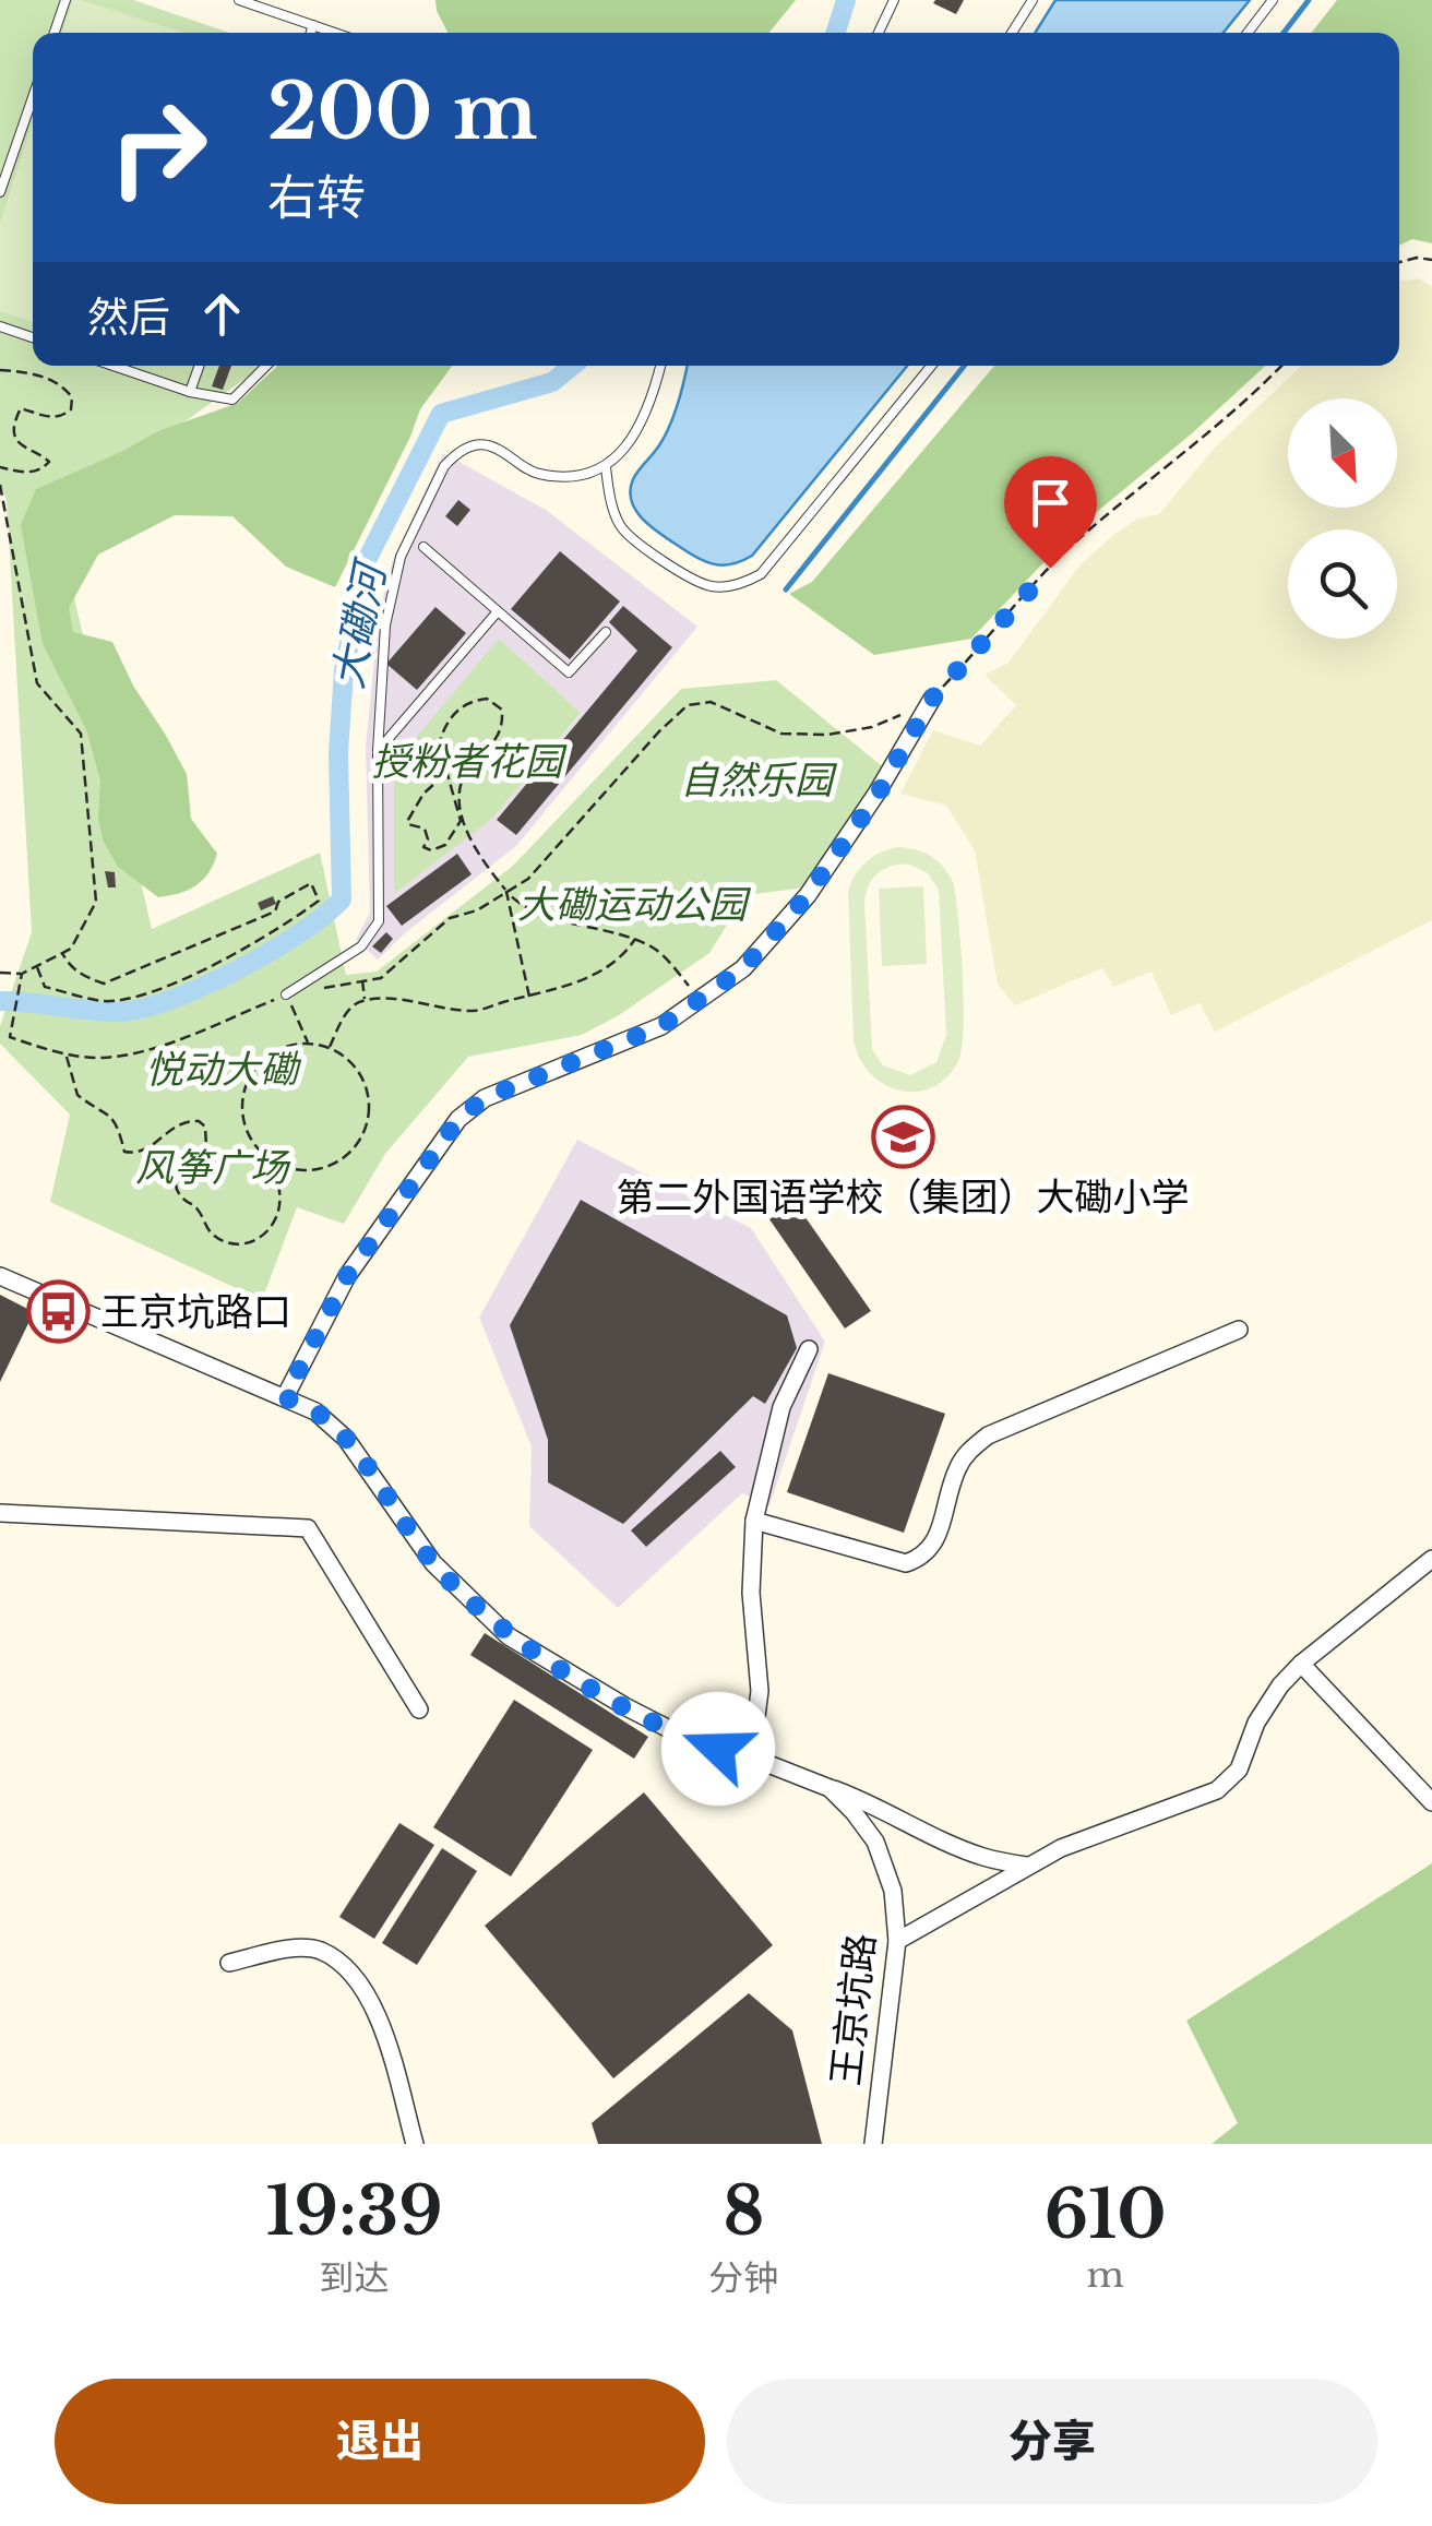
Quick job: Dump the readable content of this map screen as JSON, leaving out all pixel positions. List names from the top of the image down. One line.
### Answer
{"streets":{"street":["王京坑路"]},"water":["大磡河"],"parks":["授粉者花园","自然乐园","大磡运动公园","悦动大磡","风筝广场"],"places":{"school or university":["第二外国语学校（集团）大磡小学"],"bus stop":["王京坑路口"]},"north":"bottom right","page":{"turn":["200 m","右转"],"then":"然后","eta":["19:39","到达","8","分钟","610","m"],"buttons":["退出","分享"]}}
